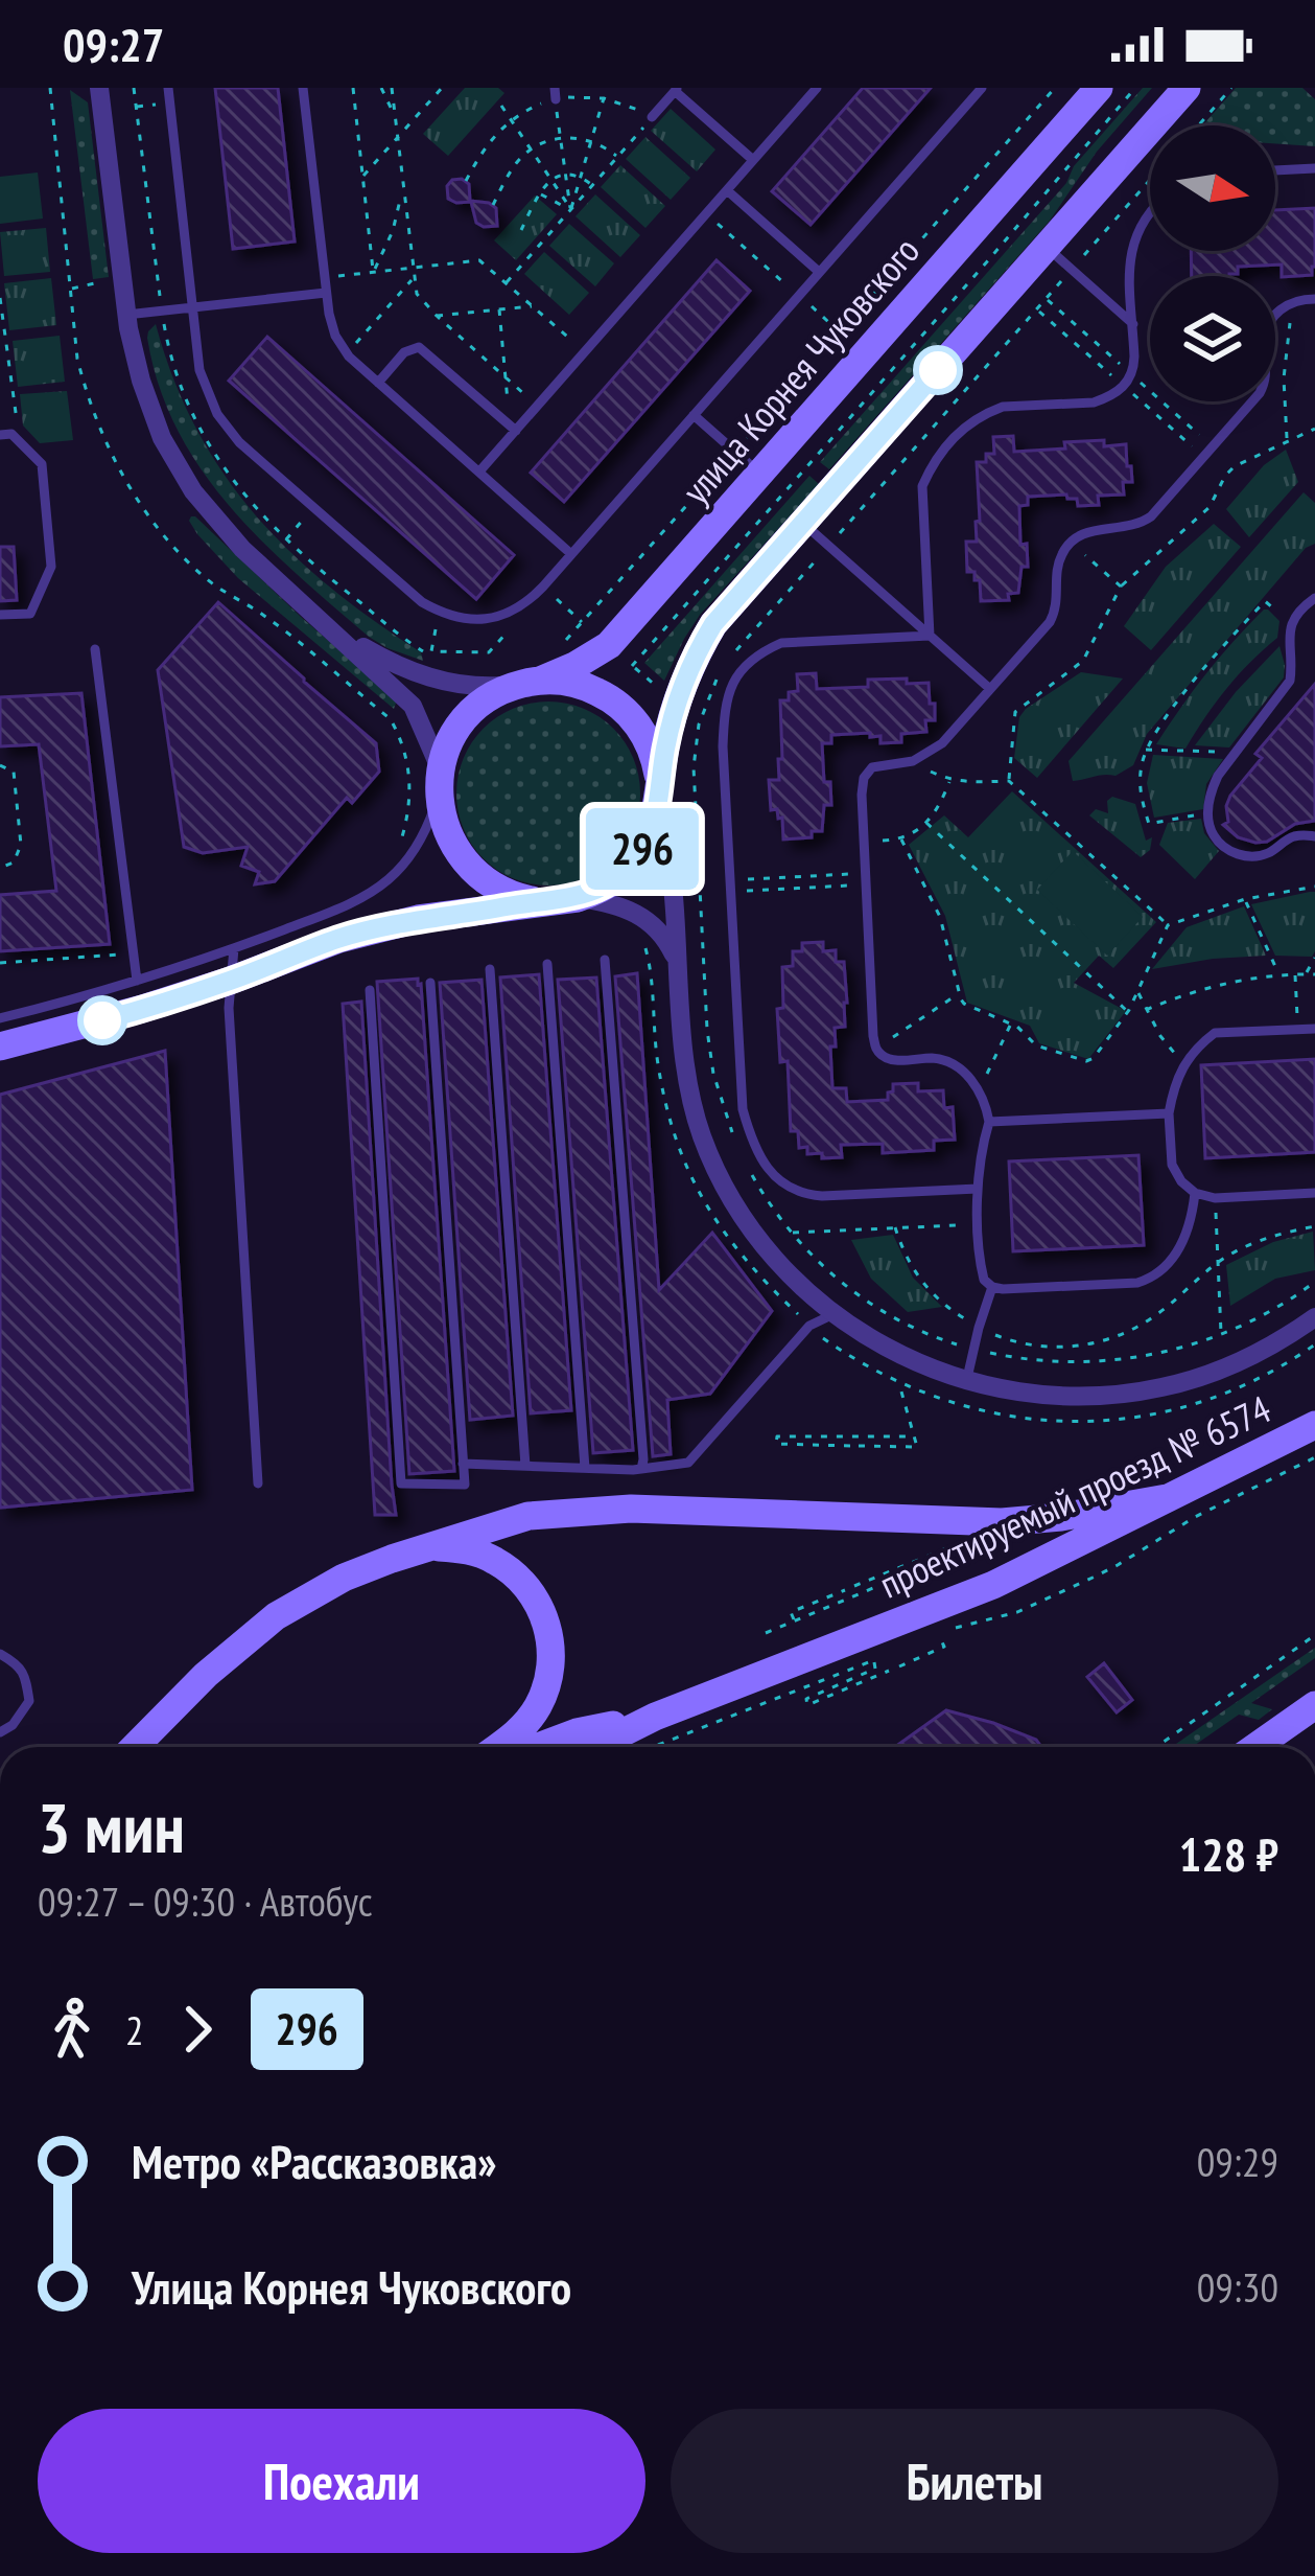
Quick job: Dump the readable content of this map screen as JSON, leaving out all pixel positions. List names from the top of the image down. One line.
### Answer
{"streets":{"street":["улица Корнея Чуковского","проектируемый проезд № 6574"]},"lines":["bus line 296"],"north":"right","page":{"status":"09:27","on_map":"296","heading":["3 мин","09:27 – 09:30 · Автобус","128 ₽"],"legs":["2","296"],"list":[{"name":"Метро «Рассказовка»","value":"09:29"},{"name":"Улица Корнея Чуковского","value":"09:30"}],"buttons":["Поехали","Билеты"]}}
